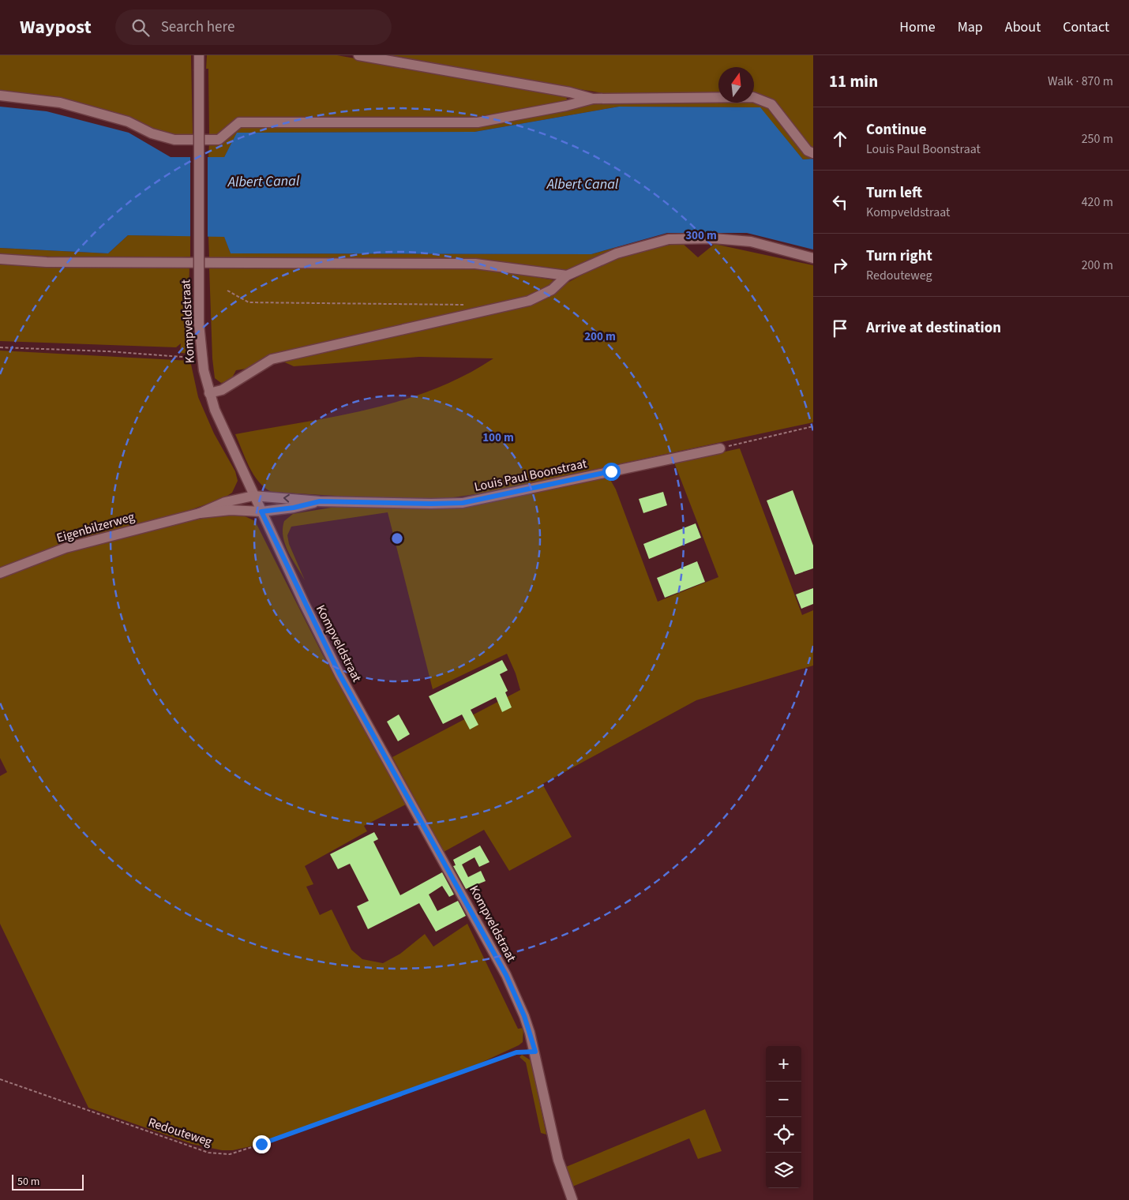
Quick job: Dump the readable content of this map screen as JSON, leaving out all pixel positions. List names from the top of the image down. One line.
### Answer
{"streets":{"street":["Kompveldstraat","Louis Paul Boonstraat","Eigenbilzerweg"],"path":["Redouteweg"]},"crossings":[["Kompveldstraat","Louis Paul Boonstraat"],["Kompveldstraat","Eigenbilzerweg"],["Kompveldstraat","Redouteweg"],["Louis Paul Boonstraat","Eigenbilzerweg"]],"water":["Albert Canal"],"scale_bar":"50 m","north":"top","page":{"header":"Waypost","search":"Search here","nav":["Home","Map","About","Contact"],"heading":["11 min","Walk · 870 m"],"list":[["Continue","Louis Paul Boonstraat","250 m"],["Turn left","Kompveldstraat","420 m"],["Turn right","Redouteweg","200 m"],"Arrive at destination"],"map_buttons":["+","−"],"scale":"50 m"},"rings":["300 m","200 m","100 m"]}
